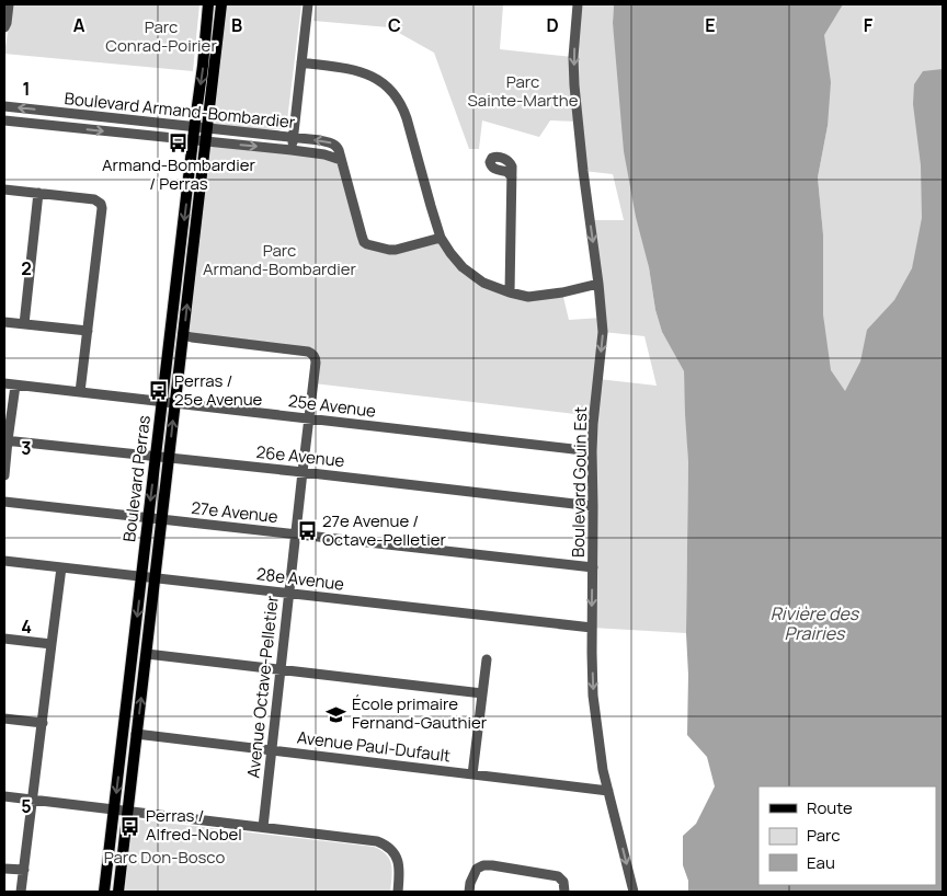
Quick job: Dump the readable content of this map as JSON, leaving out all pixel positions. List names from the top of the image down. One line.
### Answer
{"streets":{"main road":["Boulevard Perras"],"street":["Boulevard Armand-Bombardier","25e Avenue","26e Avenue","Boulevard Gouin Est","27e Avenue","28e Avenue","Avenue Octave-Pelletier","Avenue Paul-Dufault"]},"crossings":[["Boulevard Armand-Bombardier","Boulevard Perras"],["25e Avenue","Boulevard Perras"],["25e Avenue","Boulevard Gouin Est"],["25e Avenue","Avenue Octave-Pelletier"],["26e Avenue","Boulevard Perras"],["26e Avenue","Boulevard Gouin Est"],["26e Avenue","Avenue Octave-Pelletier"],["Boulevard Perras","27e Avenue"],["Boulevard Perras","28e Avenue"],["Boulevard Perras","Avenue Octave-Pelletier"],["Boulevard Perras","Avenue Paul-Dufault"],["Boulevard Gouin Est","27e Avenue"],["Boulevard Gouin Est","28e Avenue"],["Boulevard Gouin Est","Avenue Paul-Dufault"],["27e Avenue","Avenue Octave-Pelletier"],["28e Avenue","Avenue Octave-Pelletier"],["Avenue Octave-Pelletier","Avenue Paul-Dufault"]],"one_way":["Boulevard Gouin Est"],"water":["Rivière des Prairies"],"parks":["Parc Conrad-Poirier","Parc Sainte-Marthe","Parc Armand-Bombardier","Parc Don-Bosco"],"places":{"bus stop":["Armand-Bombardier / Perras","Perras / 25e Avenue","27e Avenue / Octave-Pelletier","Perras / Alfred-Nobel"],"school or university":["École primaire Fernand-Gauthier"]},"legend":["Route","Parc","Eau"],"grid":{"columns":["A","B","C","D","E","F"],"rows":["1","2","3","4","5"]}}
